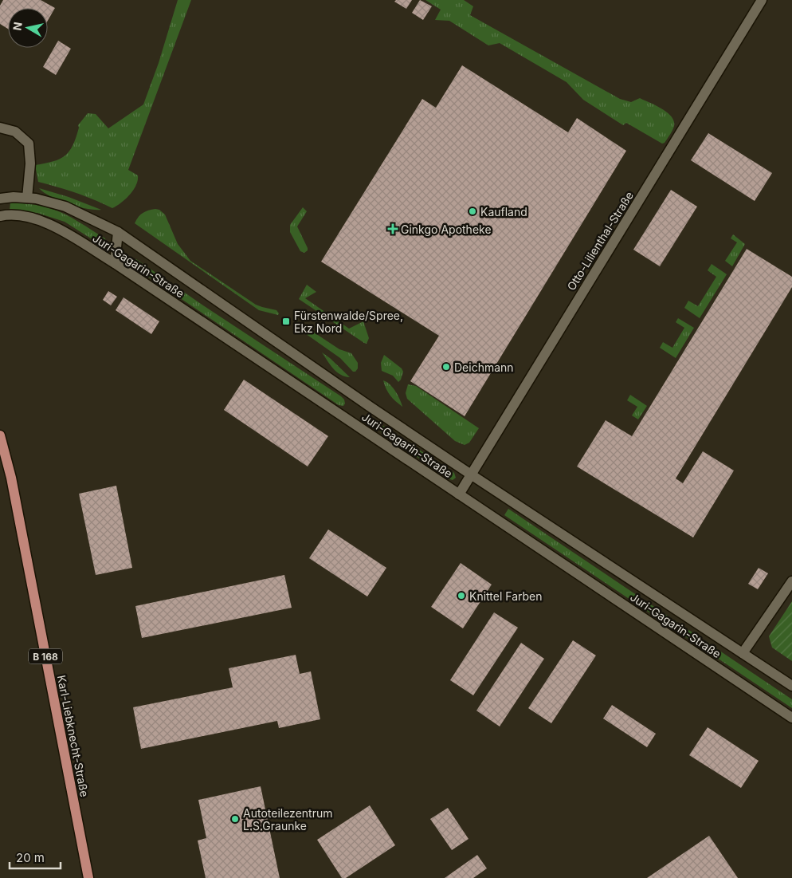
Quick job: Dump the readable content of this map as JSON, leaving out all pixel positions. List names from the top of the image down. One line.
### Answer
{"streets":{"main road":["B 168","Karl-Liebknecht-Straße"],"street":["Otto-Lilienthal-Straße","Juri-Gagarin-Straße"]},"crossings":[["Otto-Lilienthal-Straße","Juri-Gagarin-Straße"]],"places":{"other":["Kaufland","Deichmann","Knittel Farben","Autoteilezentrum L.S.Graunke"],"health":["Ginkgo Apotheke"],"transit":["Fürstenwalde/Spree, Ekz Nord"]},"scale_bar":"20 m","north":"left"}
